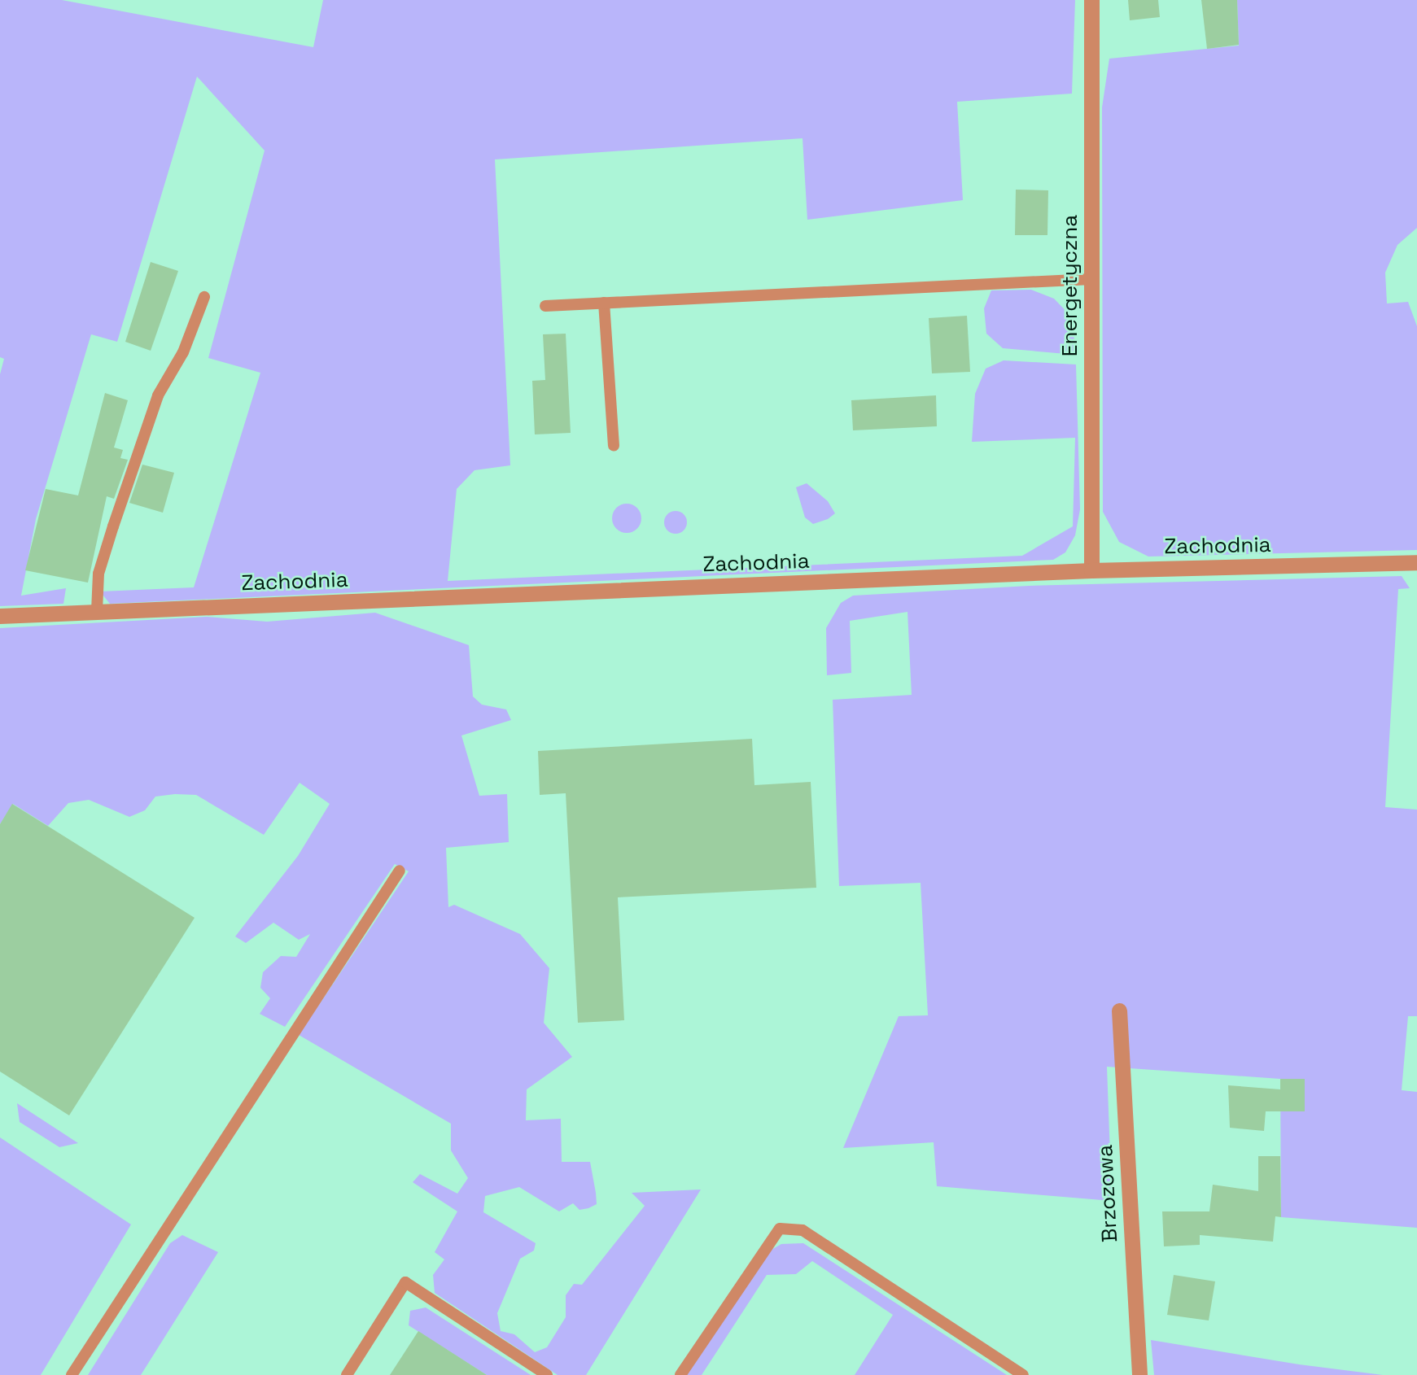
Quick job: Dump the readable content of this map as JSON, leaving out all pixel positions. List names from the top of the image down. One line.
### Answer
{"streets":{"street":["Energetyczna","Zachodnia","Brzozowa"]},"crossings":[["Energetyczna","Zachodnia"]]}
